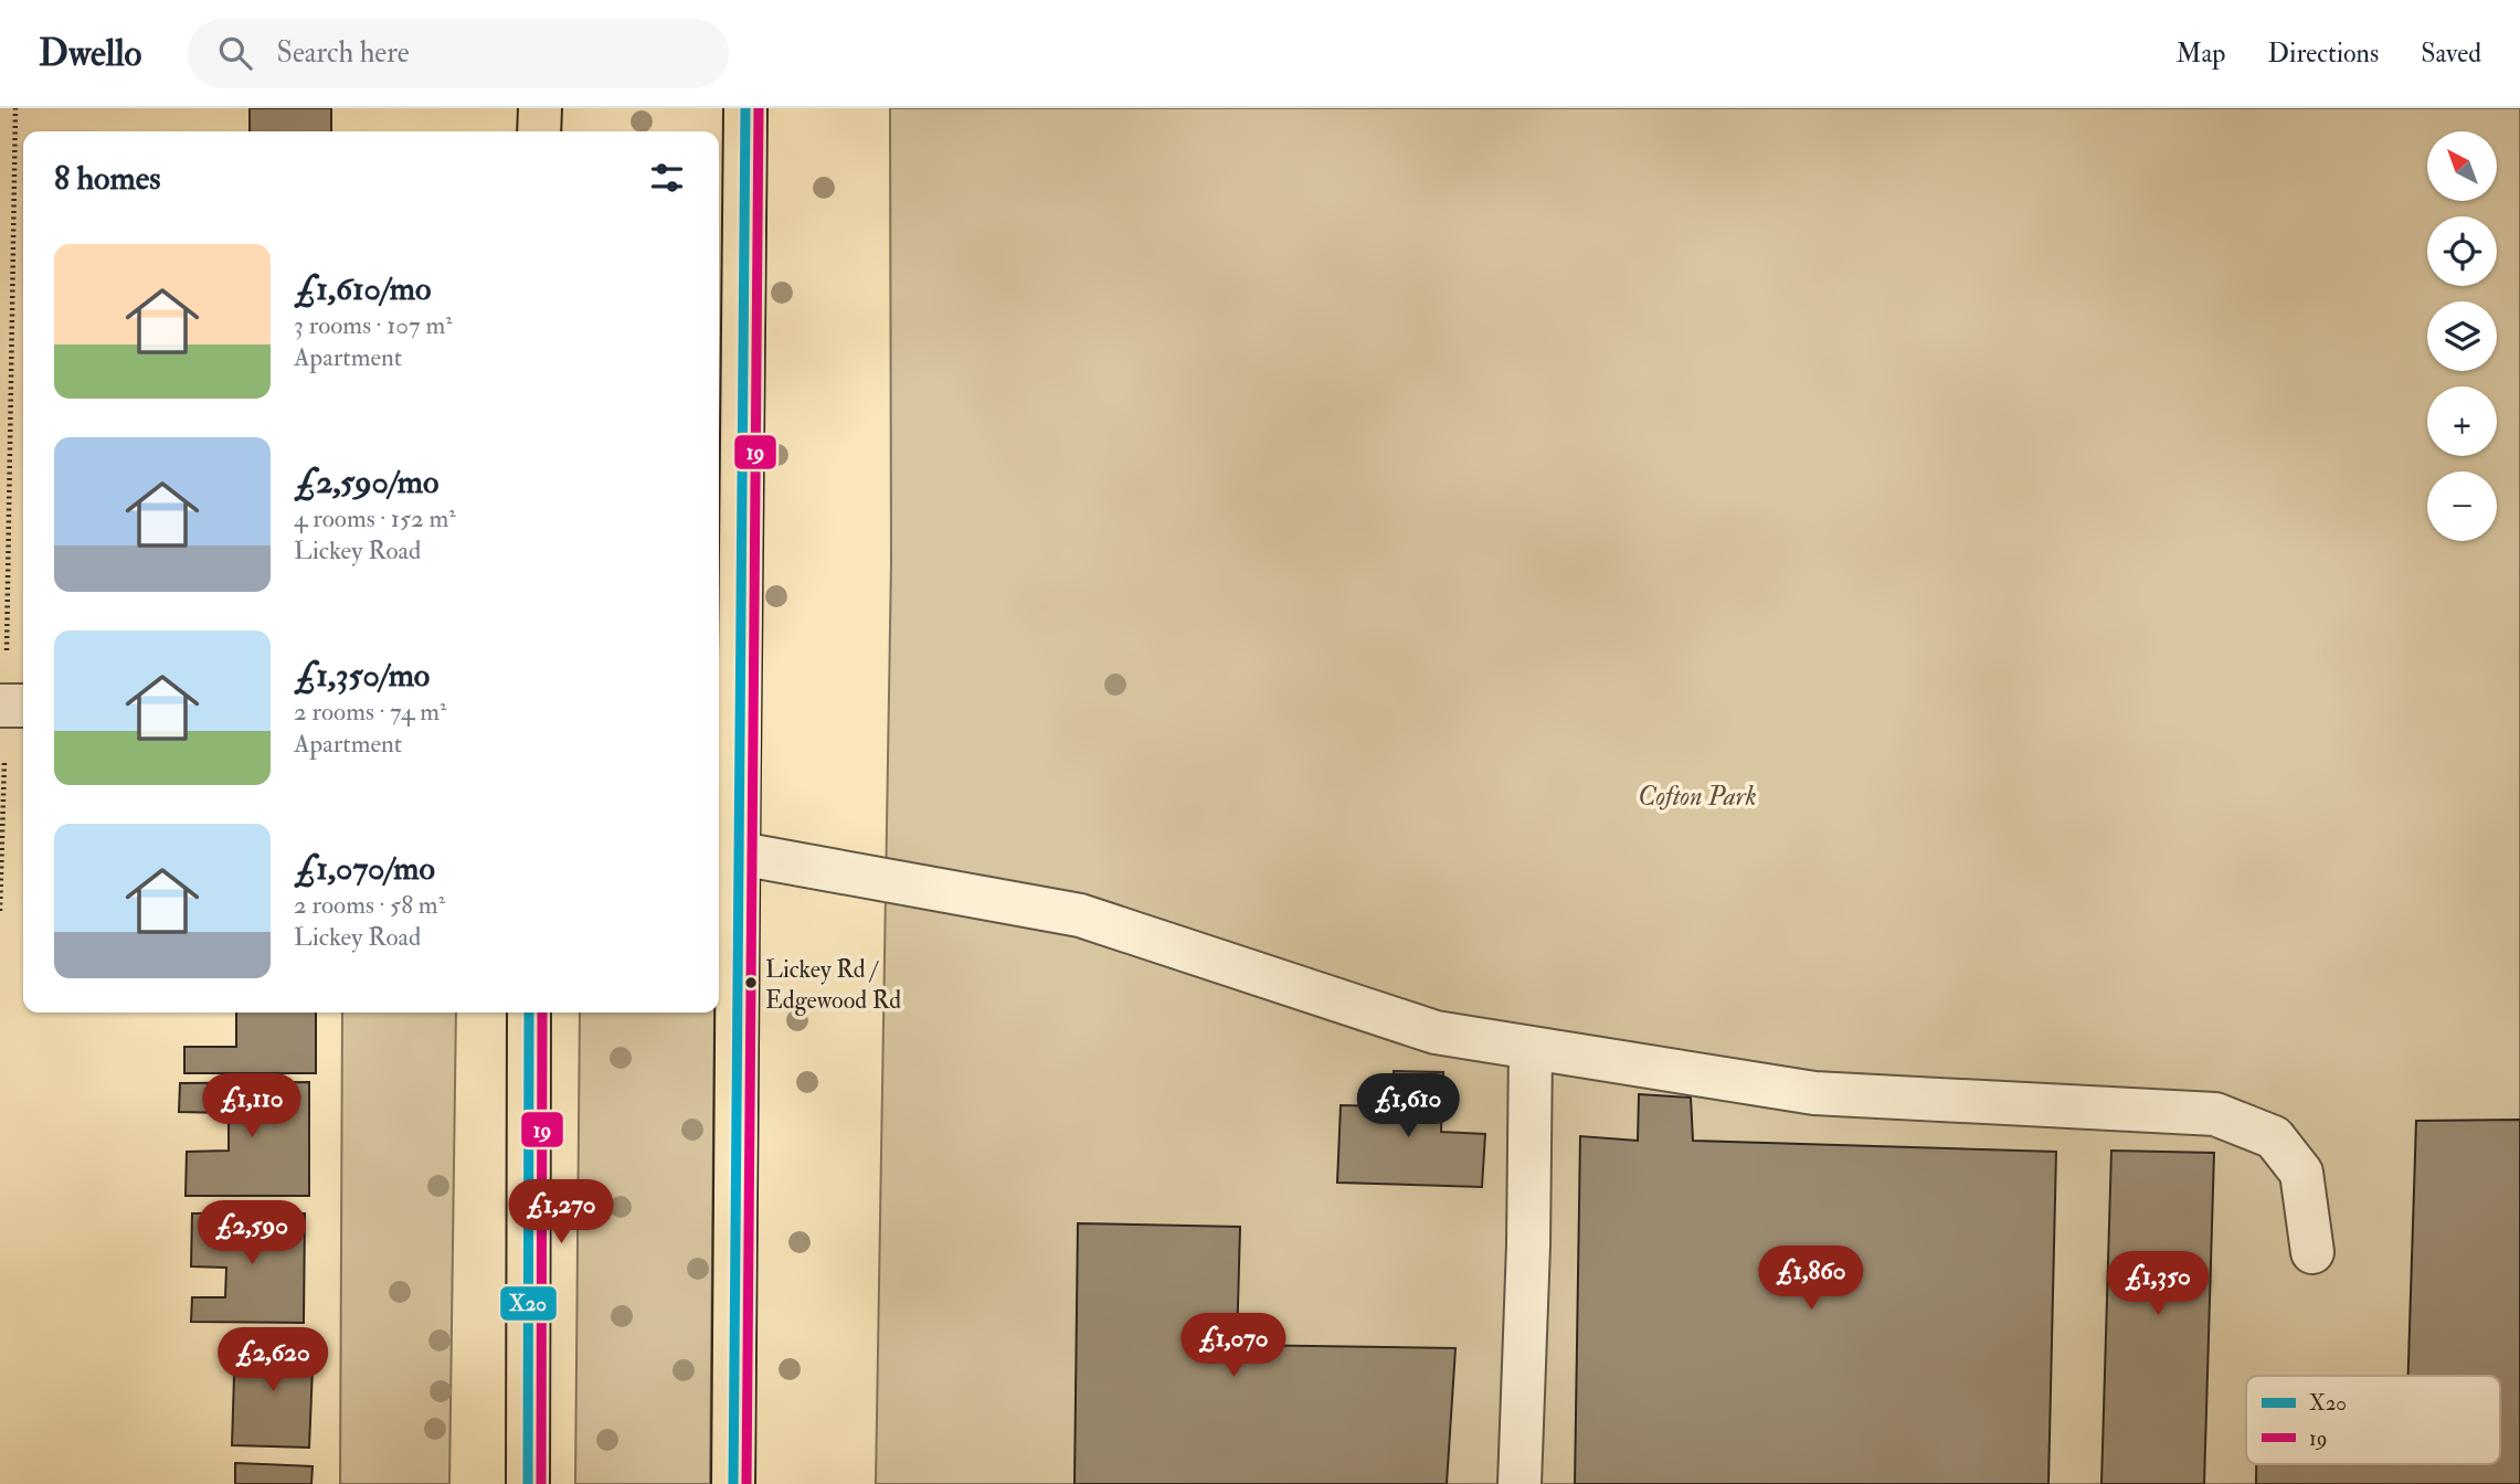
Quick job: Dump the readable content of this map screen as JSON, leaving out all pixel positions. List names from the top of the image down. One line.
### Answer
{"parks":["Cofton Park"],"places":["Lickey Rd / Edgewood Rd"],"lines":["transit line X20","transit line 19"],"legend":["X20","19"],"north":"top left","page":{"header":"Dwello","search":"Search here","nav":["Map","Directions","Saved"],"map_buttons":["+","−"],"heading":"8 homes","list":[{"name":"£1,610/mo","note":"3 rooms · 107 m² · Apartment"},{"name":"£2,590/mo","note":"4 rooms · 152 m² · Lickey Road"},{"name":"£1,350/mo","note":"2 rooms · 74 m² · Apartment"},{"name":"£1,070/mo","note":"2 rooms · 58 m² · Lickey Road"}],"price":["£1,110","£1,610","£1,270","£2,590","£1,860","£1,350","£1,070","£2,620"]}}
